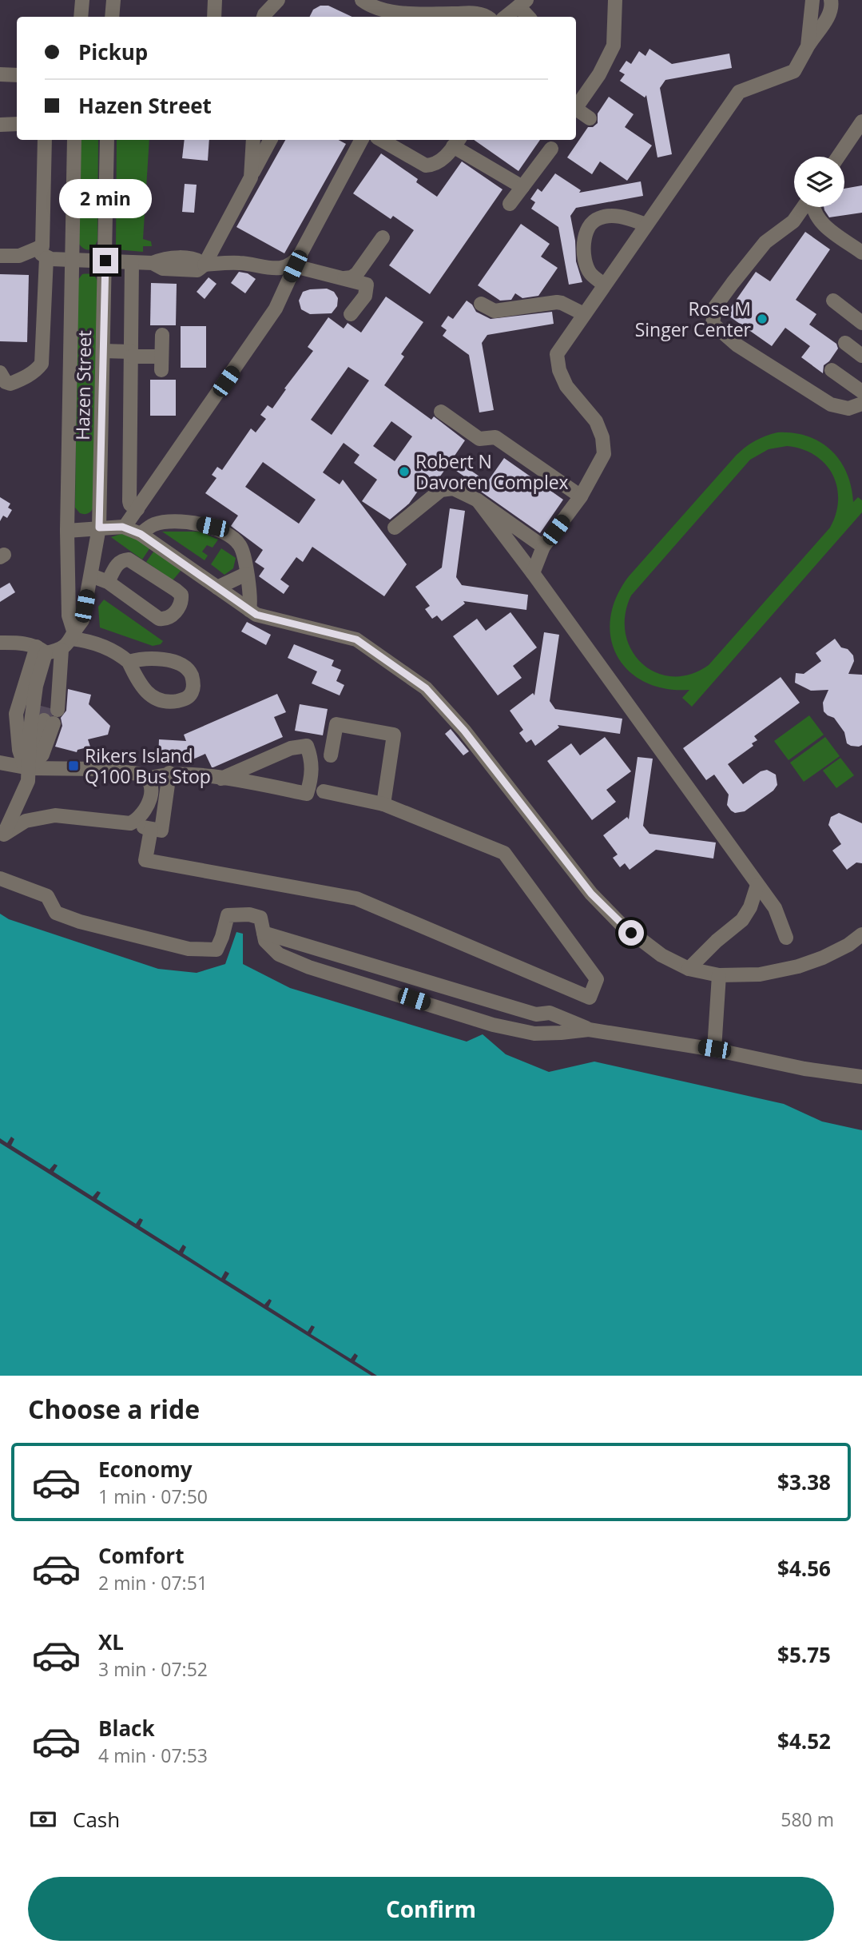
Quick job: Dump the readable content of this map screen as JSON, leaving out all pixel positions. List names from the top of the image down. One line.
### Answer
{"streets":{"street":["Hazen Street"]},"places":{"other":["Rose M Singer Center","Robert N Davoren Complex"],"transit":["Rikers Island Q100 Bus Stop"]},"page":{"banner":["Pickup","Hazen Street"],"bubble":"2 min","heading":"Choose a ride","list":[{"name":"Economy","note":"1 min · 07:50","value":"$3.38"},{"name":"Comfort","note":"2 min · 07:51","value":"$4.56"},{"name":"XL","note":"3 min · 07:52","value":"$5.75"},{"name":"Black","note":"4 min · 07:53","value":"$4.52"}],"pay":["Cash","580 m"],"buttons":"Confirm"}}
